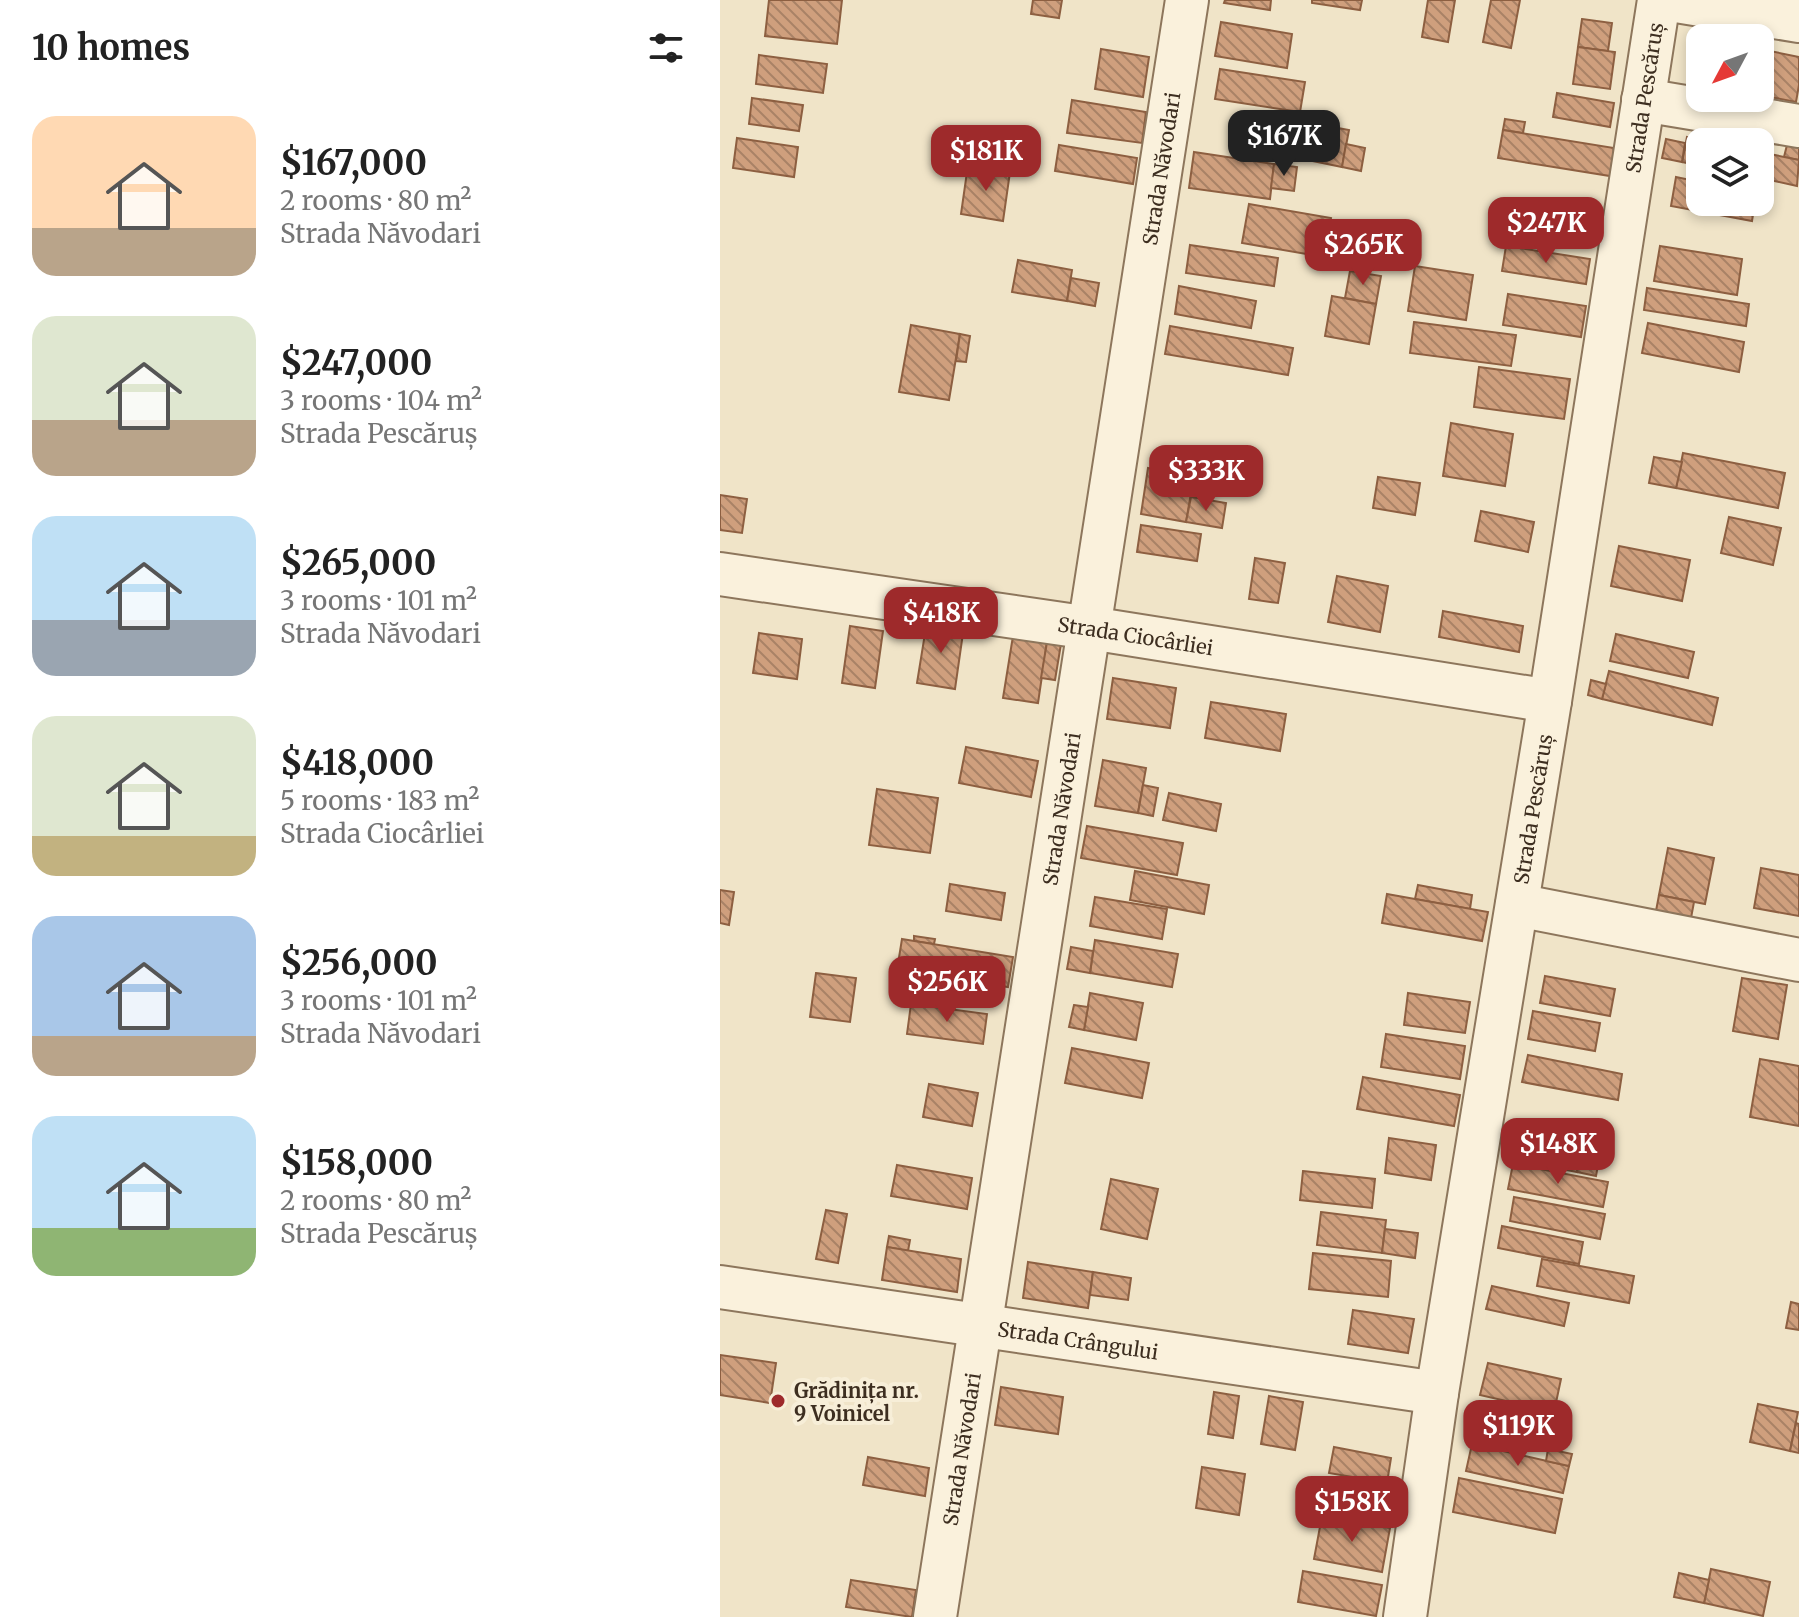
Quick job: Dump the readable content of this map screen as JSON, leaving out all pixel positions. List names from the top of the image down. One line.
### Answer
{"streets":{"street":["Strada Pescăruș","Strada Năvodari","Strada Ciocârliei","Strada Crângului"]},"crossings":[["Strada Pescăruș","Strada Ciocârliei"],["Strada Pescăruș","Strada Crângului"],["Strada Năvodari","Strada Ciocârliei"],["Strada Năvodari","Strada Crângului"]],"places":["Grădinița nr. 9 Voinicel"],"north":"bottom left","page":{"heading":"10 homes","list":[{"name":"$167,000","note":"2 rooms · 80 m² · Strada Năvodari"},{"name":"$247,000","note":"3 rooms · 104 m² · Strada Pescăruș"},{"name":"$265,000","note":"3 rooms · 101 m² · Strada Năvodari"},{"name":"$418,000","note":"5 rooms · 183 m² · Strada Ciocârliei"},{"name":"$256,000","note":"3 rooms · 101 m² · Strada Năvodari"},{"name":"$158,000","note":"2 rooms · 80 m² · Strada Pescăruș"}],"price":["$167K","$181K","$247K","$265K","$333K","$418K","$256K","$148K","$119K","$158K"]}}
